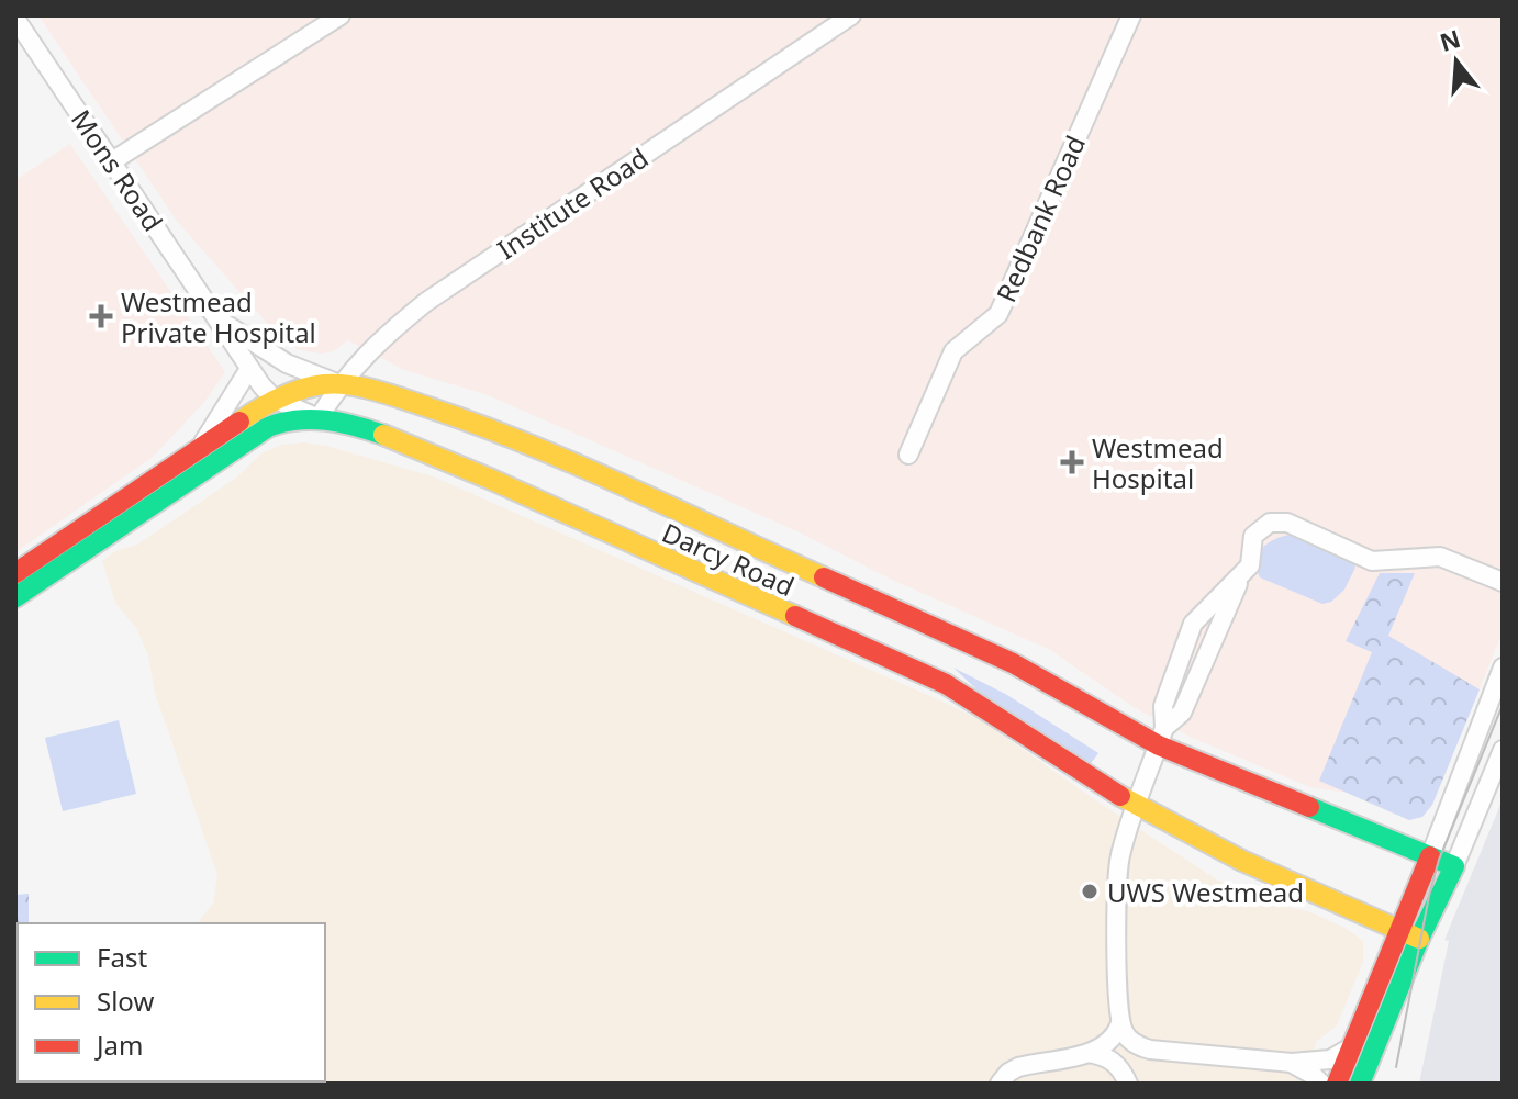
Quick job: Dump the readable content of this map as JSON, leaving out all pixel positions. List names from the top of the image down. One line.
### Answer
{"streets":{"street":["Mons Road","Institute Road","Redbank Road","Darcy Road"]},"crossings":[["Mons Road","Institute Road"],["Mons Road","Darcy Road"],["Institute Road","Darcy Road"]],"places":{"health":["Westmead Private Hospital","Westmead Hospital"],"other":["UWS Westmead"]},"legend":["Fast","Slow","Jam"],"north":"top"}
